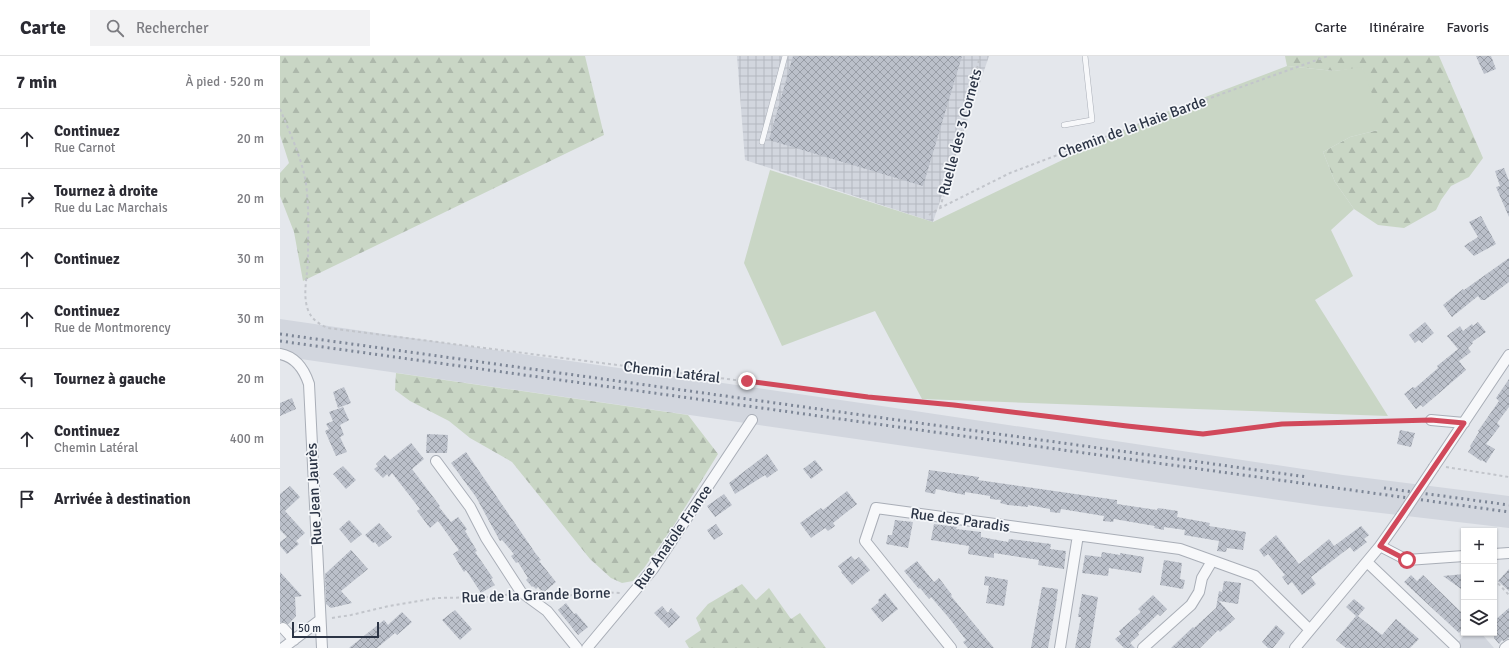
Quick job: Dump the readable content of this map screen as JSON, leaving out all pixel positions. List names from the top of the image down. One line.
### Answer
{"streets":{"street":["Rue Jean Jaurès","Rue des Paradis","Rue Anatole France"],"path":["Chemin de la Haie Barde","Ruelle des 3 Cornets","Chemin Latéral","Rue de la Grande Borne"]},"crossings":[["Chemin de la Haie Barde","Ruelle des 3 Cornets"],["Rue Jean Jaurès","Rue de la Grande Borne"],["Rue Anatole France","Rue de la Grande Borne"]],"scale_bar":"50 m","page":{"header":"Carte","search":"Rechercher","nav":["Carte","Itinéraire","Favoris"],"heading":["7 min","À pied · 520 m"],"list":[["Continuez","Rue Carnot","20 m"],["Tournez à droite","Rue du Lac Marchais","20 m"],["Continuez","30 m"],["Continuez","Rue de Montmorency","30 m"],["Tournez à gauche","20 m"],["Continuez","Chemin Latéral","400 m"],"Arrivée à destination"],"map_buttons":["+","−"],"scale":"50 m"}}
